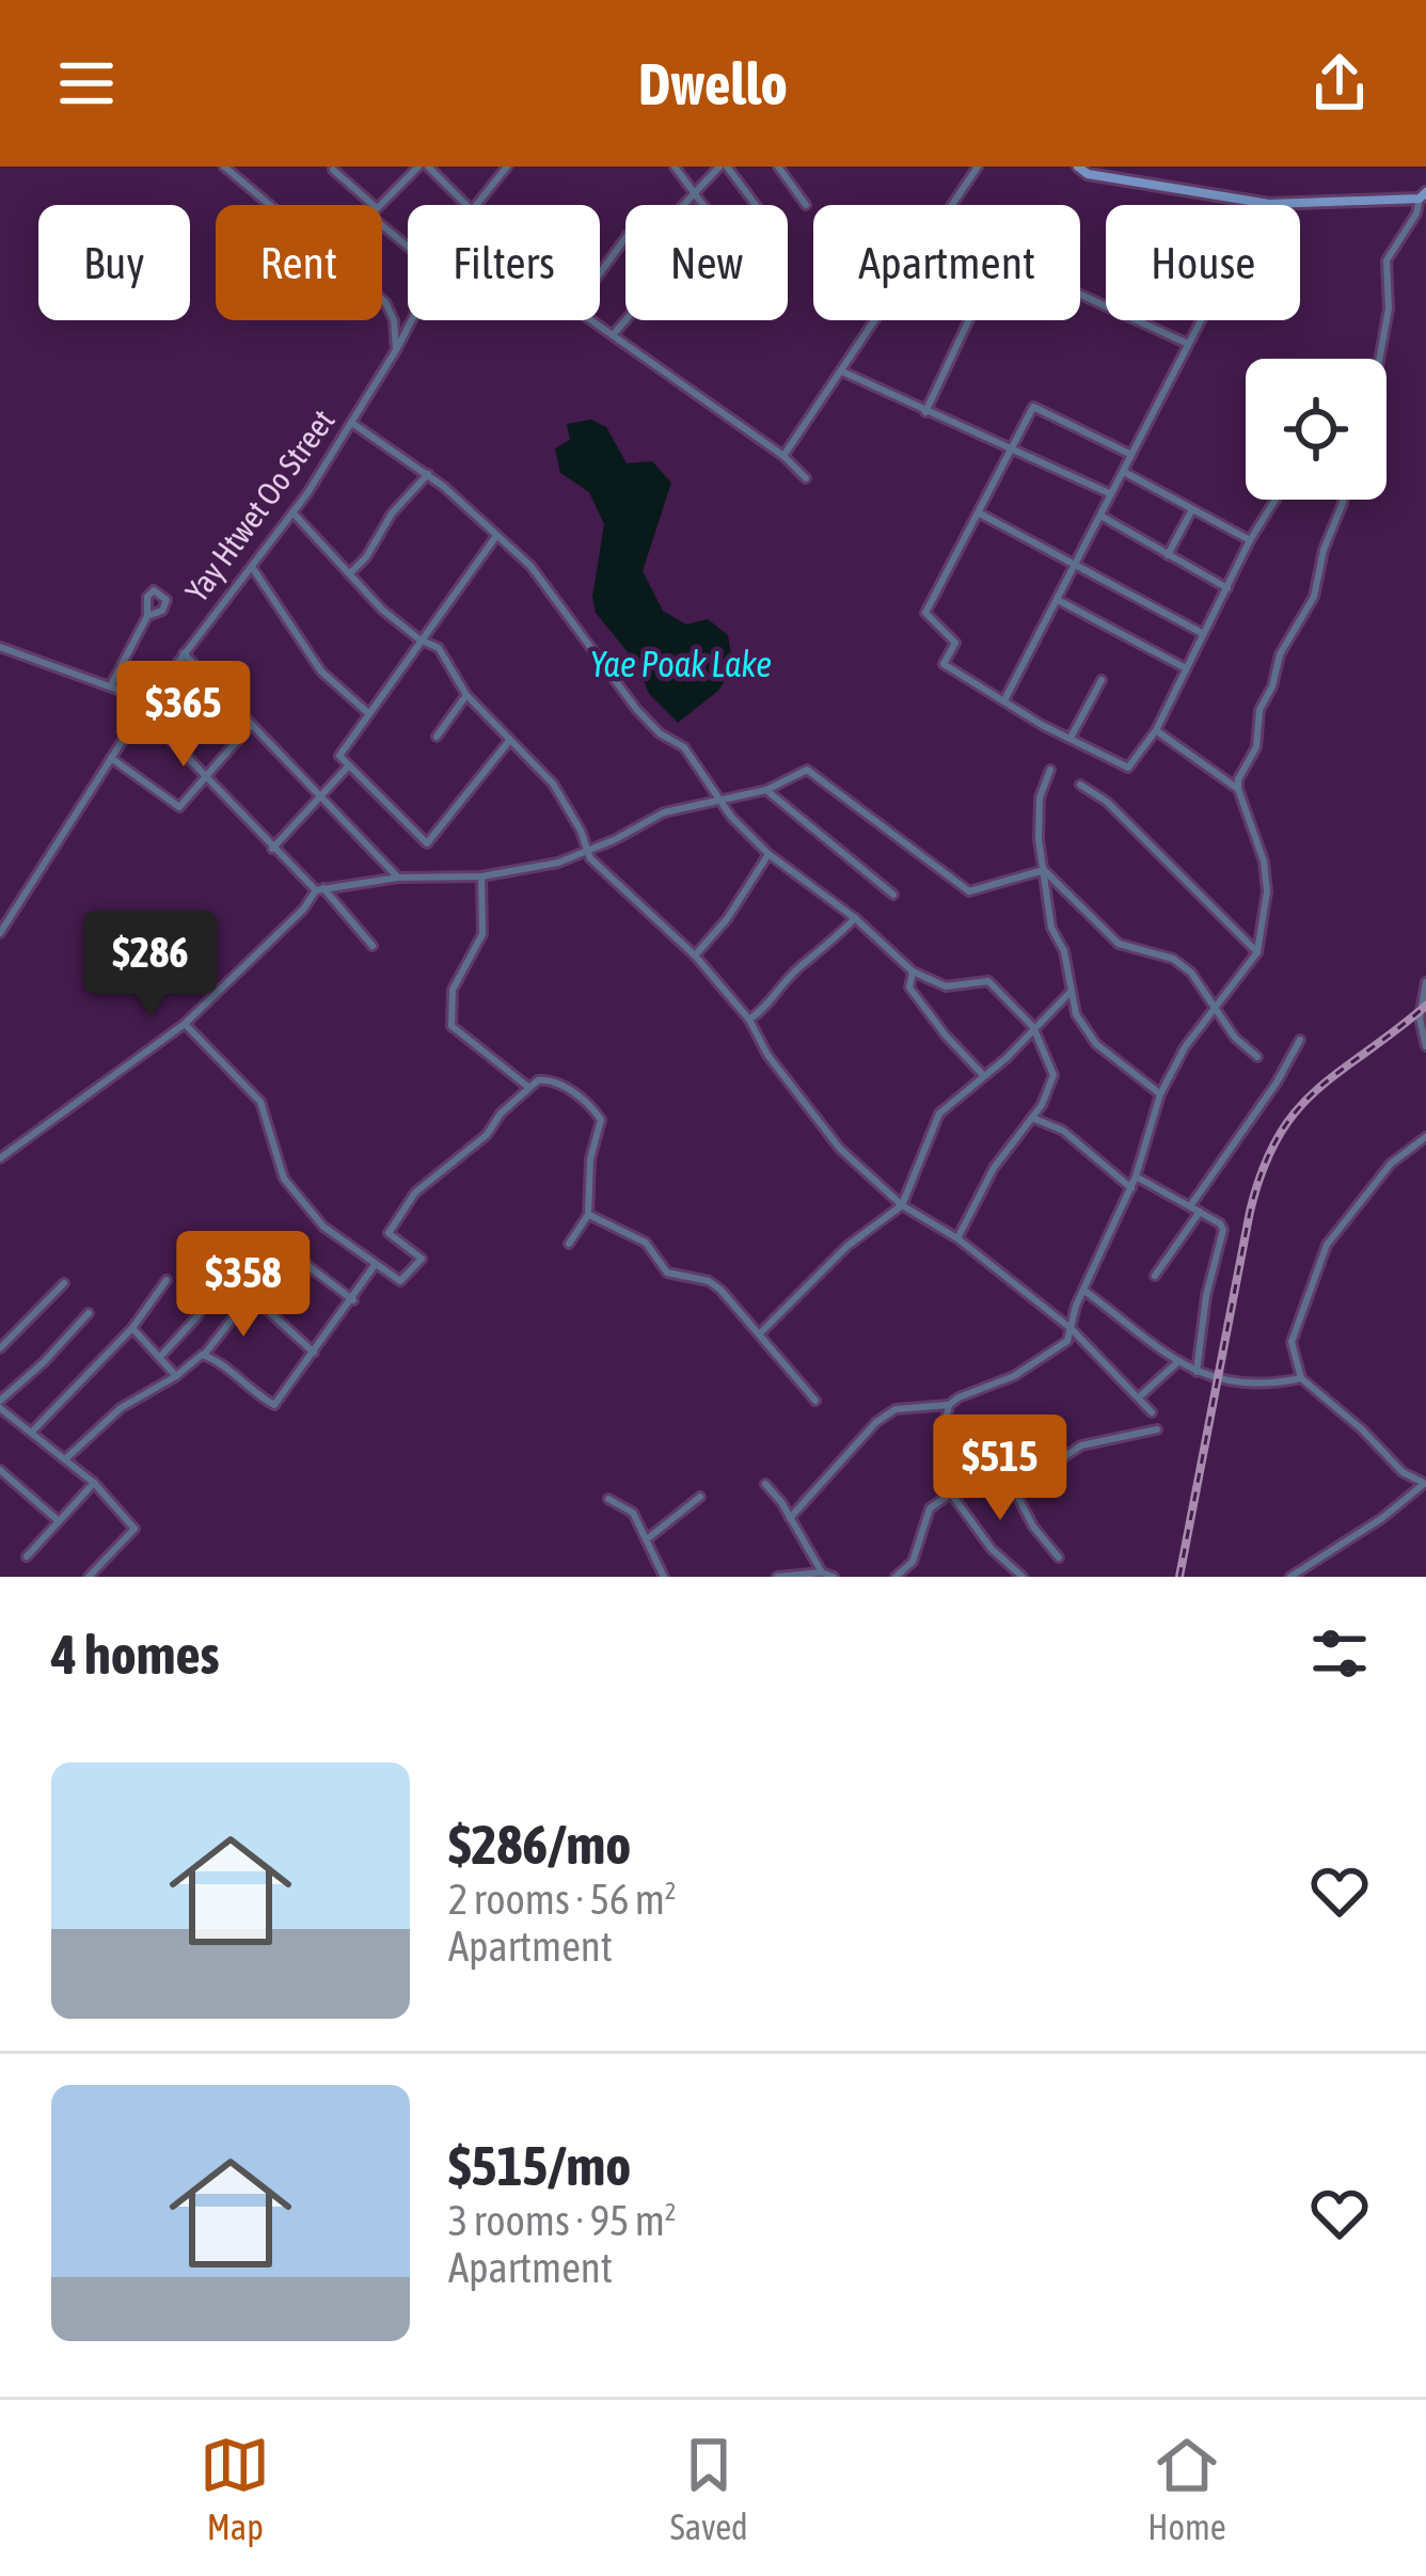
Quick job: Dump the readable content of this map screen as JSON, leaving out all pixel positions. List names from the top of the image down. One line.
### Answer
{"streets":{"street":["Yay Htwet Oo Street"]},"water":["Yae Poak Lake"],"page":{"header":"Dwello","chip":["Buy","Rent","Filters","New","Apartment","House"],"price":["$365","$286","$358","$515"],"heading":"4 homes","list":[{"name":"$286/mo","note":"2 rooms · 56 m² · Apartment"},{"name":"$515/mo","note":"3 rooms · 95 m² · Apartment"}],"tabs":["Map","Saved","Home"]}}
